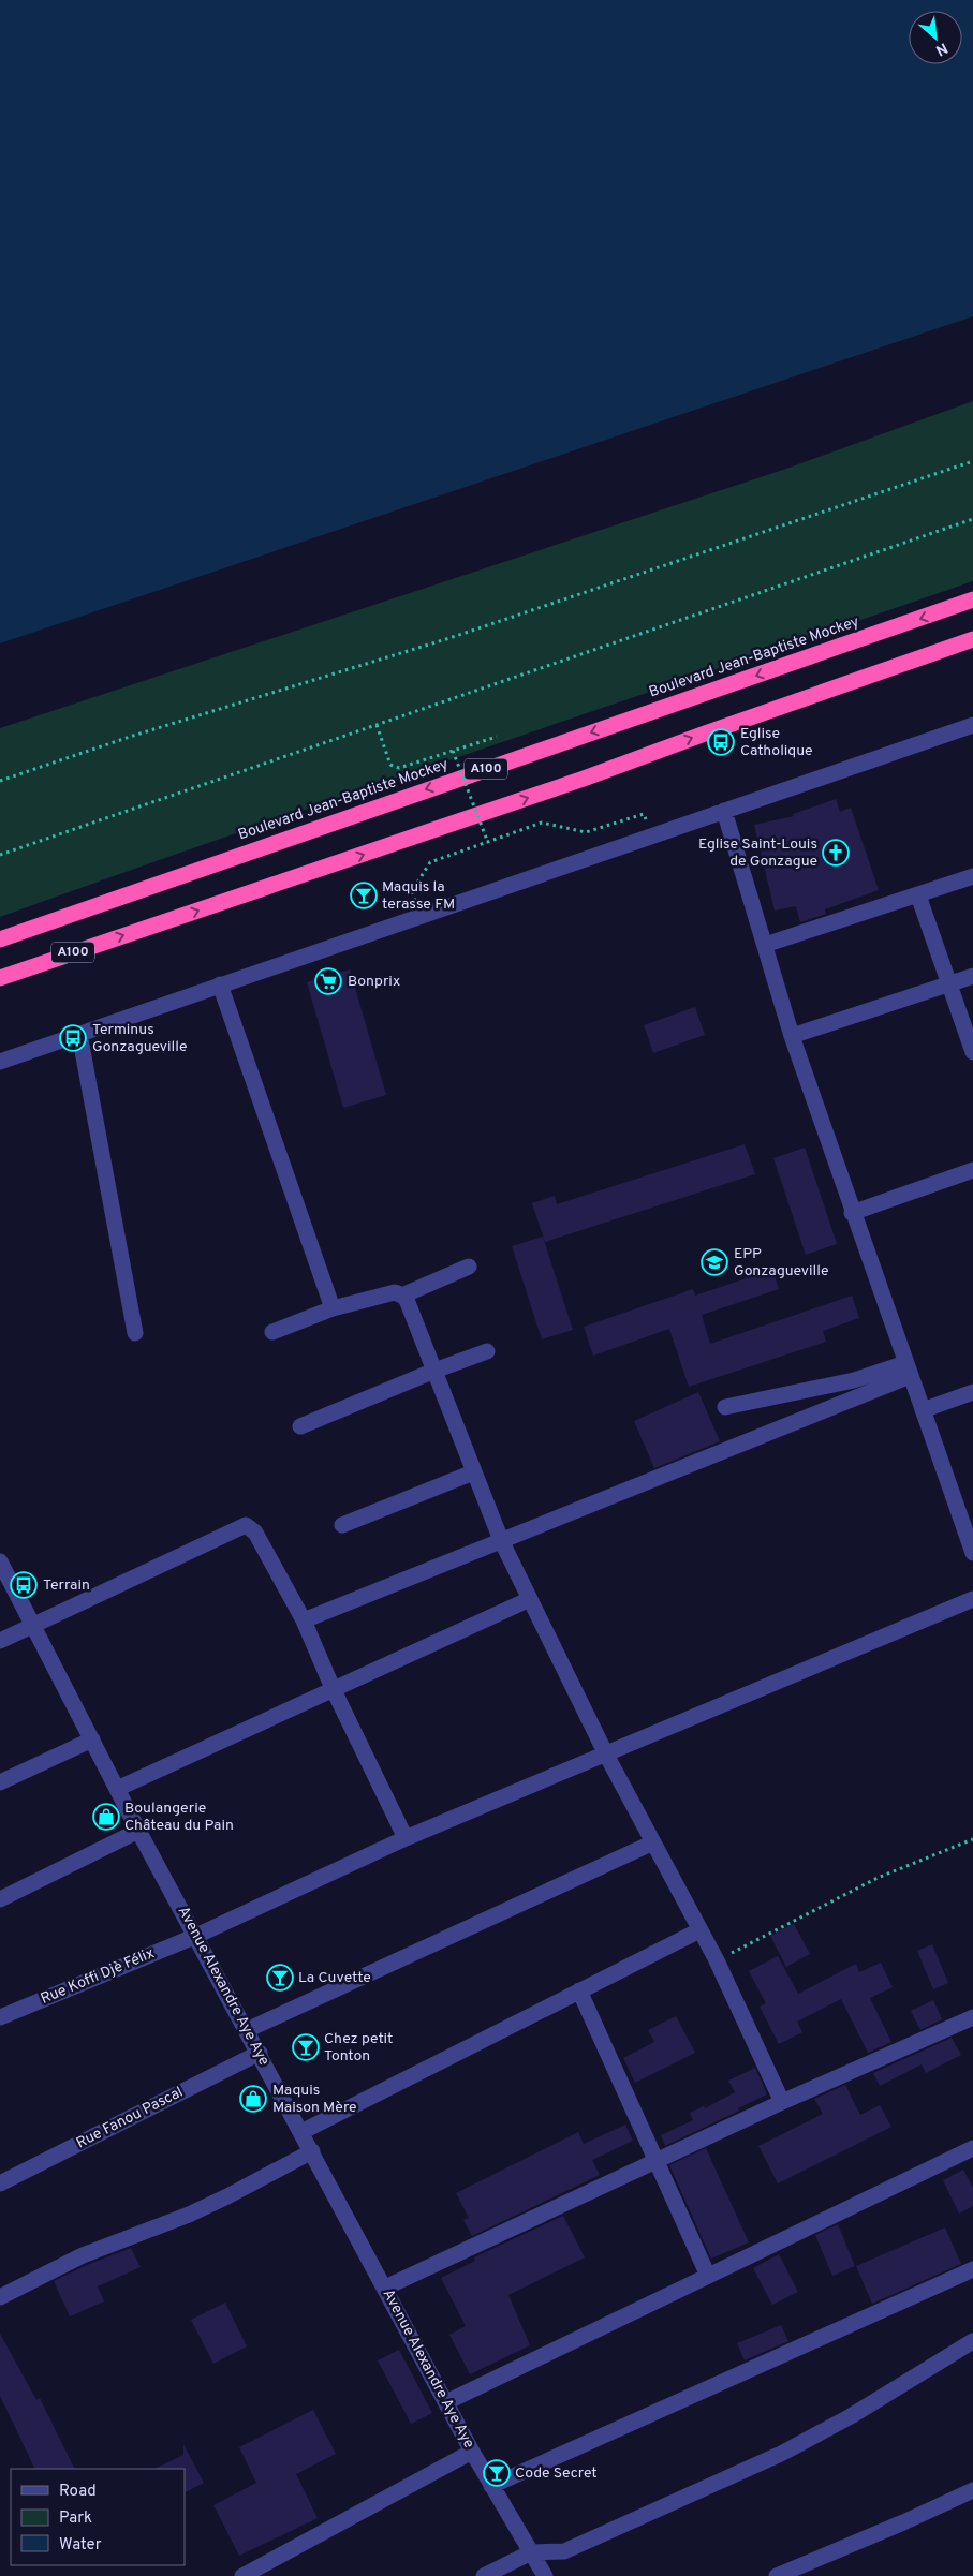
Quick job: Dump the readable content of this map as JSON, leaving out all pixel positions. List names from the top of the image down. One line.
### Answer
{"streets":{"highway":["Boulevard Jean-Baptiste Mockey","A100"],"street":["Rue Koffi Djè Félix","Avenue Alexandre Aye Aye","Rue Fanou Pascal"]},"crossings":[["Rue Koffi Djè Félix","Avenue Alexandre Aye Aye"],["Avenue Alexandre Aye Aye","Rue Fanou Pascal"]],"places":{"bus stop":["Eglise Catholique","Terminus Gonzagueville","Terrain"],"church":["Eglise Saint-Louis de Gonzague"],"bar":["Maquis la terasse FM","La Cuvette","Chez petit Tonton","Code Secret"],"supermarket":["Bonprix"],"school or university":["EPP Gonzagueville"],"shop":["Boulangerie Château du Pain","Maquis Maison Mère"]},"legend":["Road","Park","Water"],"north":"bottom right"}
